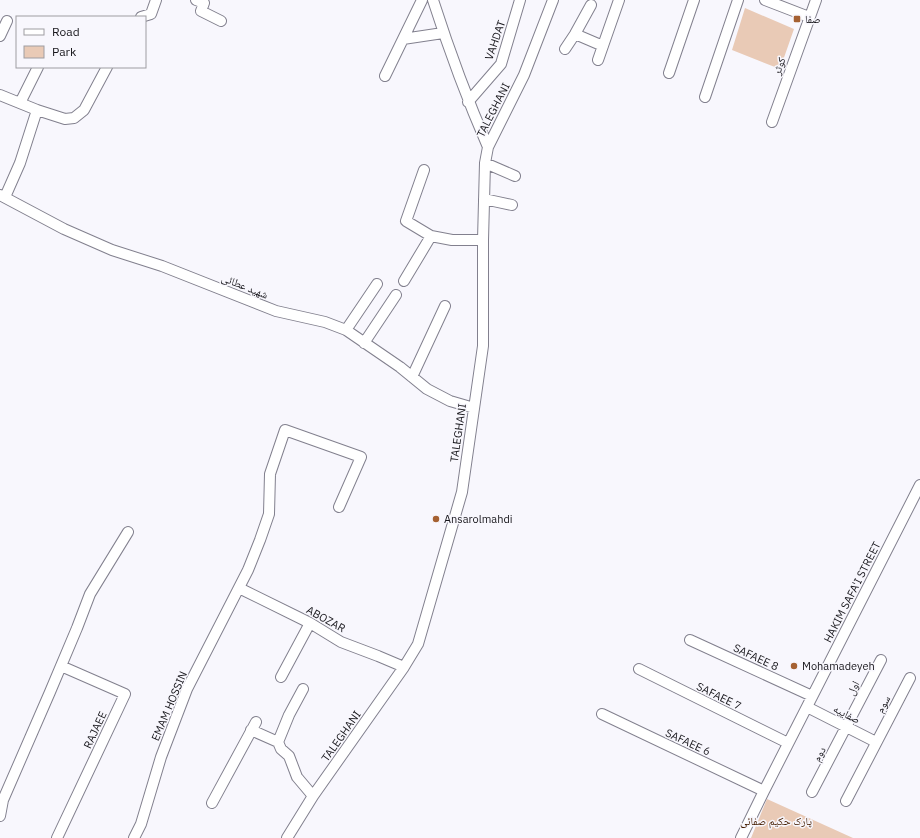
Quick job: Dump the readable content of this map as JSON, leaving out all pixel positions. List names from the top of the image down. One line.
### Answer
{"streets":{"street":["VAHDAT","کوثر","TALEGHANI","شهید عطائی","HAKIM SAFA'I STREET","ABOZAR","SAFAEE 8","اول","SAFAEE 7","سوم","EMAM HOSSIN","صفاییه","RAJAEE","SAFAEE 6","دوم"]},"crossings":[["TALEGHANI","شهید عطائی"],["TALEGHANI","ABOZAR"],["HAKIM SAFA'I STREET","SAFAEE 8"],["HAKIM SAFA'I STREET","SAFAEE 7"],["HAKIM SAFA'I STREET","صفاییه"],["HAKIM SAFA'I STREET","SAFAEE 6"],["ABOZAR","EMAM HOSSIN"],["اول","صفاییه"],["اول","دوم"],["سوم","صفاییه"],["صفاییه","دوم"]],"parks":["پارک حکیم صفائی"],"places":{"transit":["صفا"],"other":["Ansarolmahdi","Mohamadeyeh"]},"legend":["Road","Park"]}
